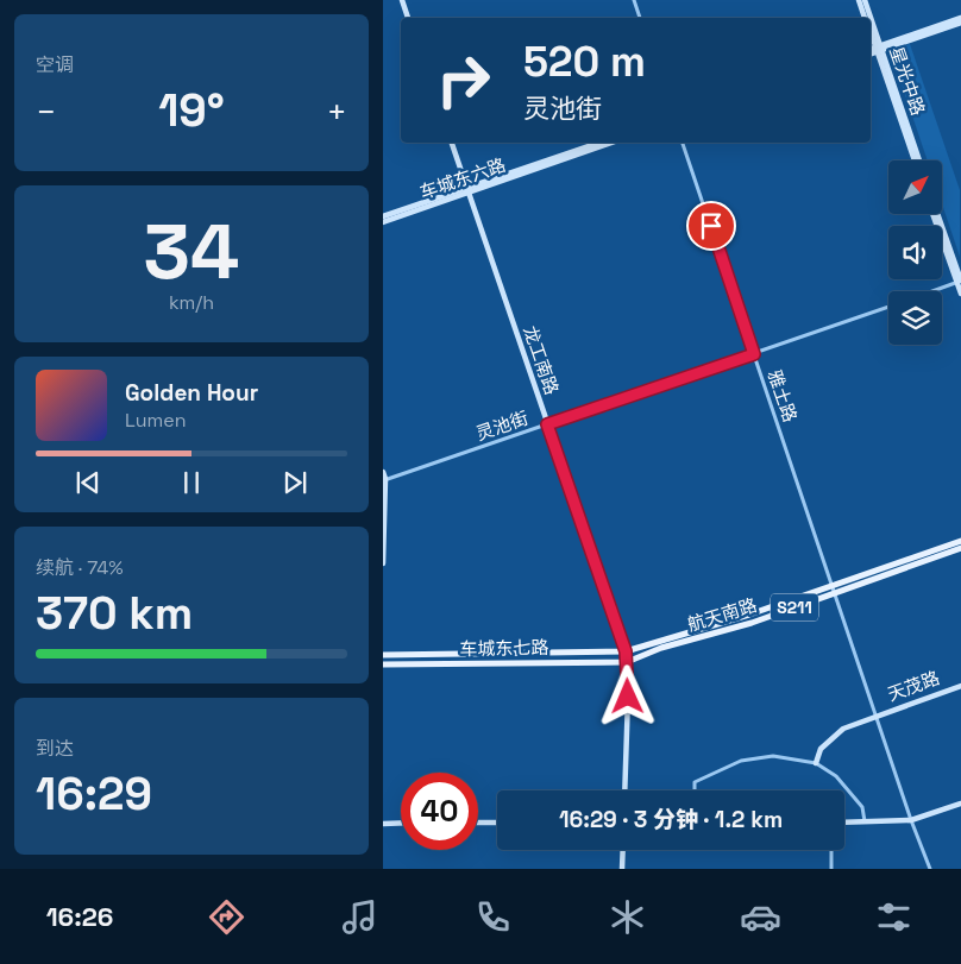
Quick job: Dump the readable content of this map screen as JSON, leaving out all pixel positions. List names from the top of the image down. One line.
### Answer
{"streets":{"main road":["S211","航天南路","车城东七路"],"street":["星光中路","车城东六路","龙工南路","雅土路","灵池街","天茂路"]},"crossings":[["车城东六路","龙工南路"],["龙工南路","灵池街"],["龙工南路","航天南路"],["龙工南路","车城东七路"],["雅土路","灵池街"],["雅土路","航天南路"],["雅土路","天茂路"],["航天南路","车城东七路"]],"north":"top right","page":{"tile":["空调",["34","km/h"],["续航 · 74%","370 km"],["到达","16:29"]],"turn":["520 m","灵池街"],"heat":["−","19°","+"],"song":["Golden Hour","Lumen"],"limit":"40","trip":"16:29 · 3 分钟 · 1.2 km","tabs":"16:26"}}
